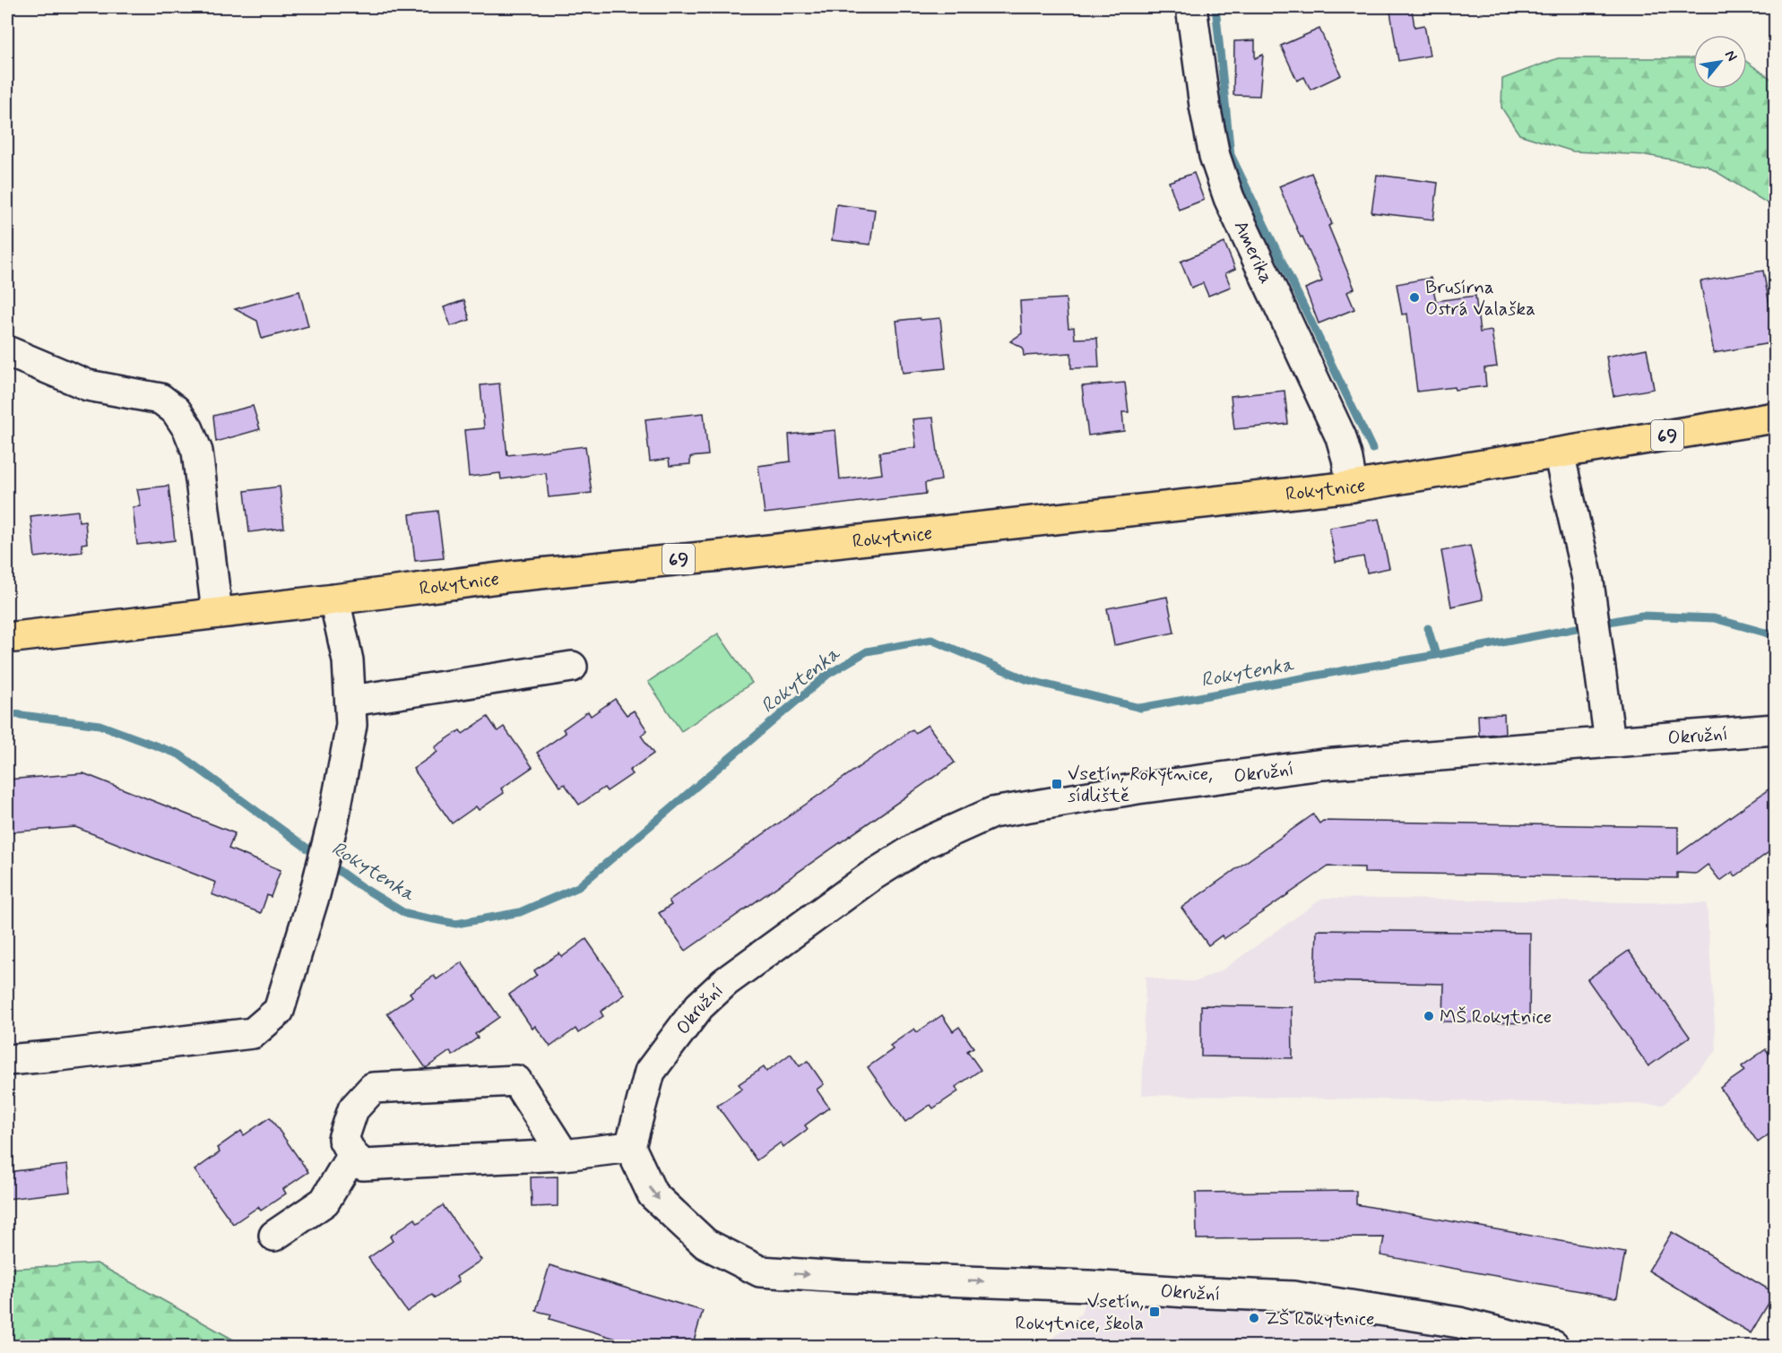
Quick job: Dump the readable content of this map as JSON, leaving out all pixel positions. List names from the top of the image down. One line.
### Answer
{"streets":{"main road":["69","Rokytnice"],"street":["Amerika","Okružní"]},"crossings":[["Amerika","Rokytnice"]],"one_way":["Okružní"],"water":["Rokytenka"],"places":{"other":["Brusírna Ostrá Valaška","MŠ Rokytnice","ZŠ Rokytnice"],"transit":["Vsetín, Rokytnice, sídliště","Vsetín, Rokytnice, škola"]},"north":"top right"}
